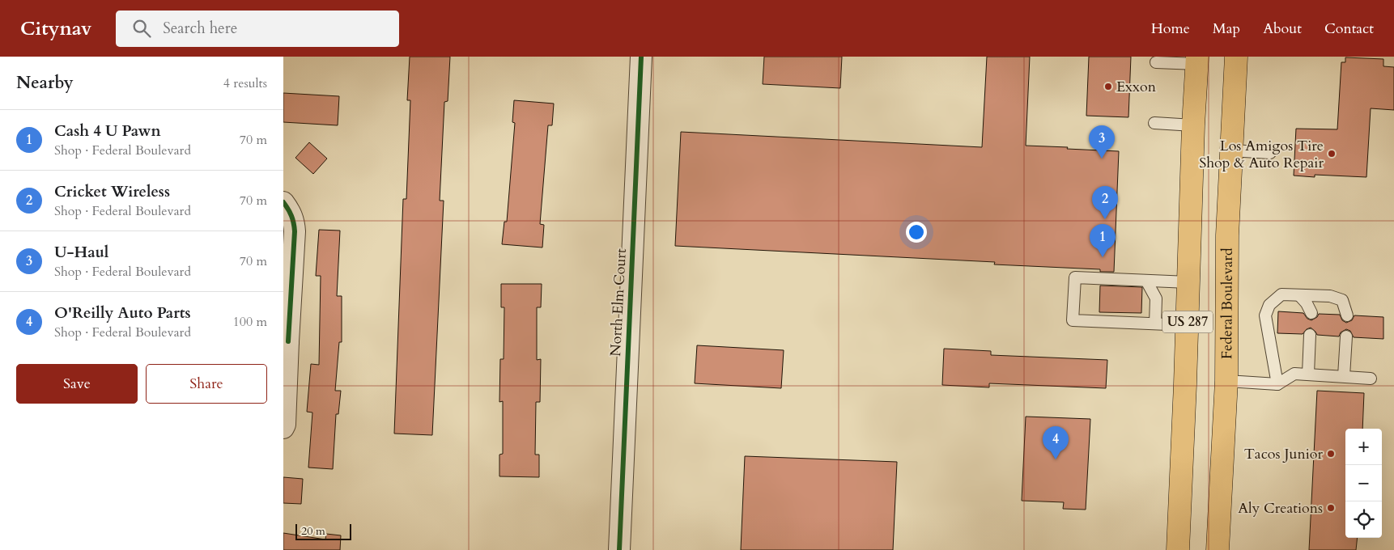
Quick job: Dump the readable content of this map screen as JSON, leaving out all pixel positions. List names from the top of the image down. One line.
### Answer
{"streets":{"main road":["Federal Boulevard","US 287"],"street":["North Elm Court"]},"places":["Exxon","Los Amigos Tire Shop & Auto Repair","Tacos Junior","Aly Creations"],"scale_bar":"20 m","page":{"header":"Citynav","search":"Search here","nav":["Home","Map","About","Contact"],"heading":["Nearby","4 results"],"list":[{"mark":"1","name":"Cash 4 U Pawn","note":"Shop · Federal Boulevard","value":"70 m"},{"mark":"2","name":"Cricket Wireless","note":"Shop · Federal Boulevard","value":"70 m"},{"mark":"3","name":"U-Haul","note":"Shop · Federal Boulevard","value":"70 m"},{"mark":"4","name":"O'Reilly Auto Parts","note":"Shop · Federal Boulevard","value":"100 m"}],"pins":["3","2","1","4"],"buttons":["Save","Share"],"map_buttons":["+","−"],"scale":"20 m"}}
